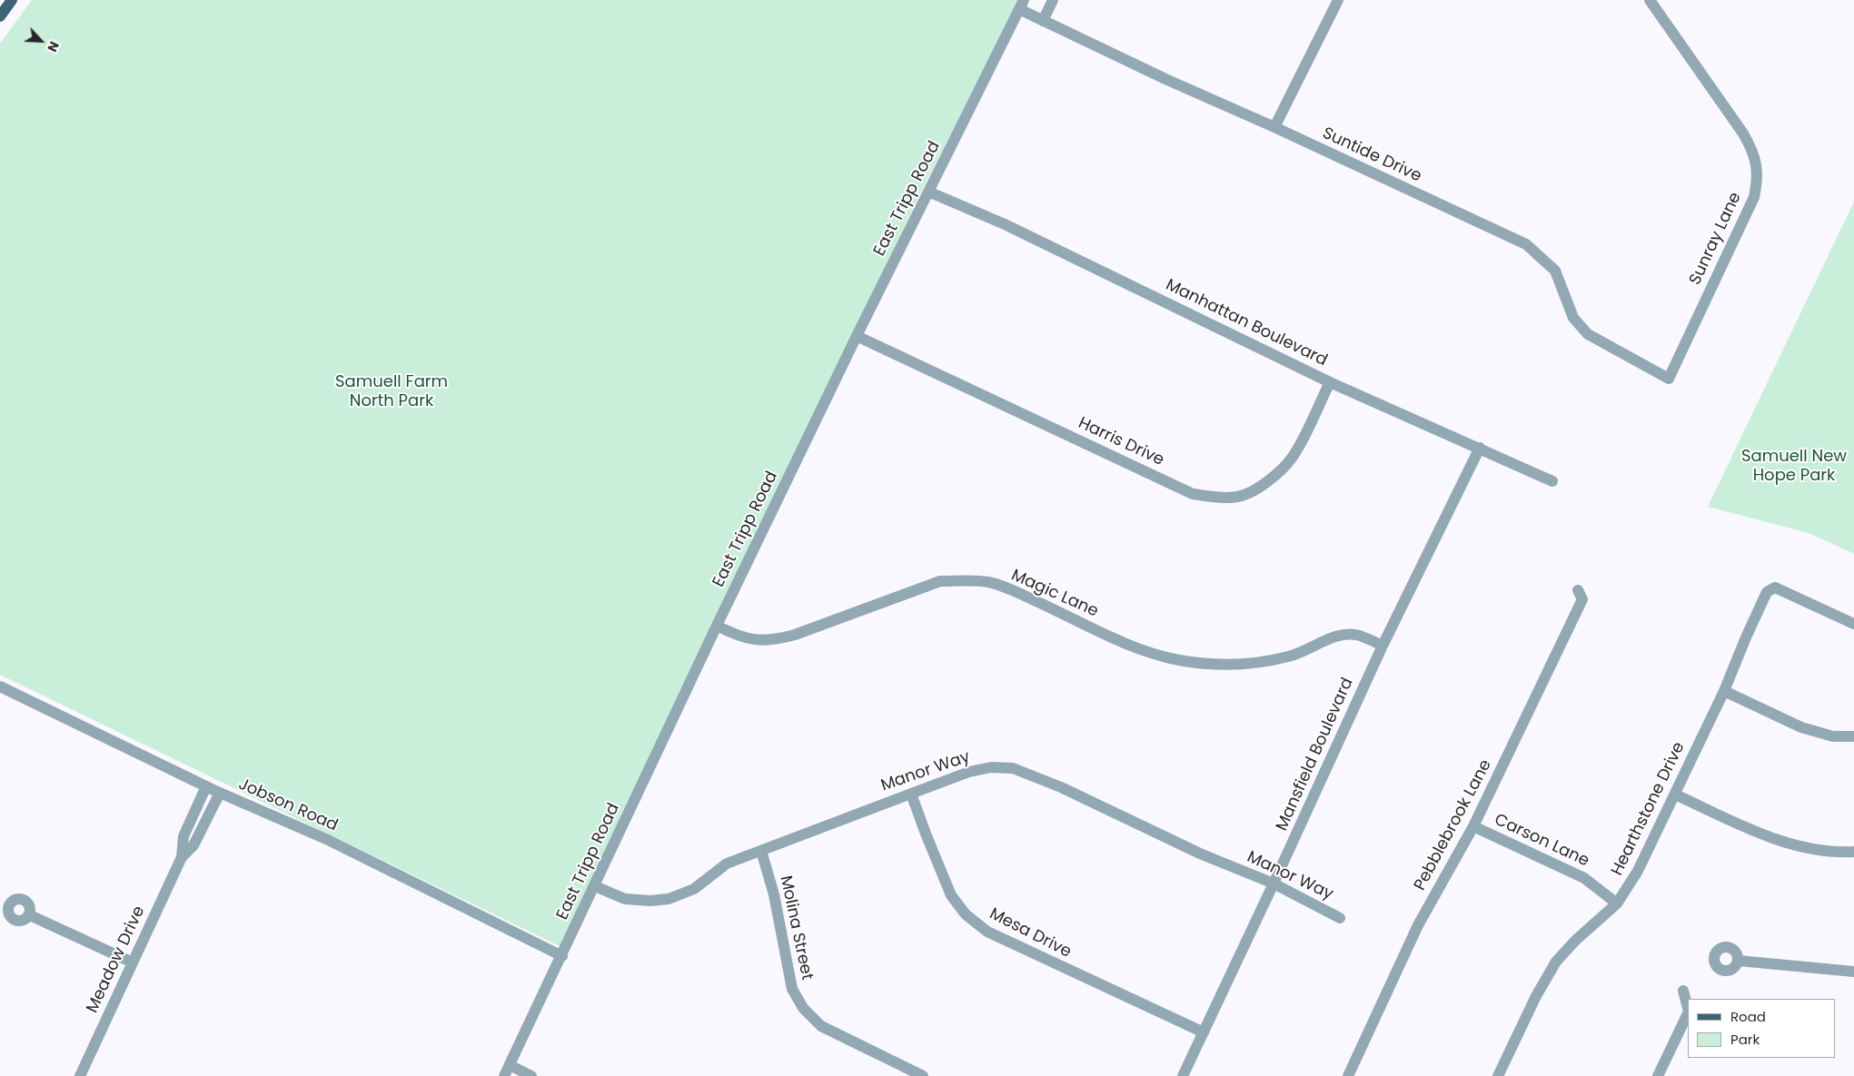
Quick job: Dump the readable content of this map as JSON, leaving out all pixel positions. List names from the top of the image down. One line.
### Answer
{"streets":{"street":["Suntide Drive","East Tripp Road","Sunray Lane","Manhattan Boulevard","Harris Drive","Magic Lane","Mansfield Boulevard","Manor Way","Jobson Road","Hearthstone Drive","Pebblebrook Lane","Carson Lane","Molina Street","Mesa Drive","Meadow Drive"]},"crossings":[["Suntide Drive","East Tripp Road"],["Suntide Drive","Sunray Lane"],["East Tripp Road","Manhattan Boulevard"],["East Tripp Road","Harris Drive"],["East Tripp Road","Magic Lane"],["East Tripp Road","Manor Way"],["East Tripp Road","Jobson Road"],["Manhattan Boulevard","Harris Drive"],["Manhattan Boulevard","Mansfield Boulevard"],["Magic Lane","Mansfield Boulevard"],["Mansfield Boulevard","Manor Way"],["Mansfield Boulevard","Mesa Drive"],["Manor Way","Molina Street"],["Manor Way","Mesa Drive"],["Jobson Road","Meadow Drive"],["Hearthstone Drive","Carson Lane"],["Pebblebrook Lane","Carson Lane"]],"parks":["Samuell Farm North Park","Samuell New Hope Park"],"legend":["Road","Park"],"north":"bottom right"}
